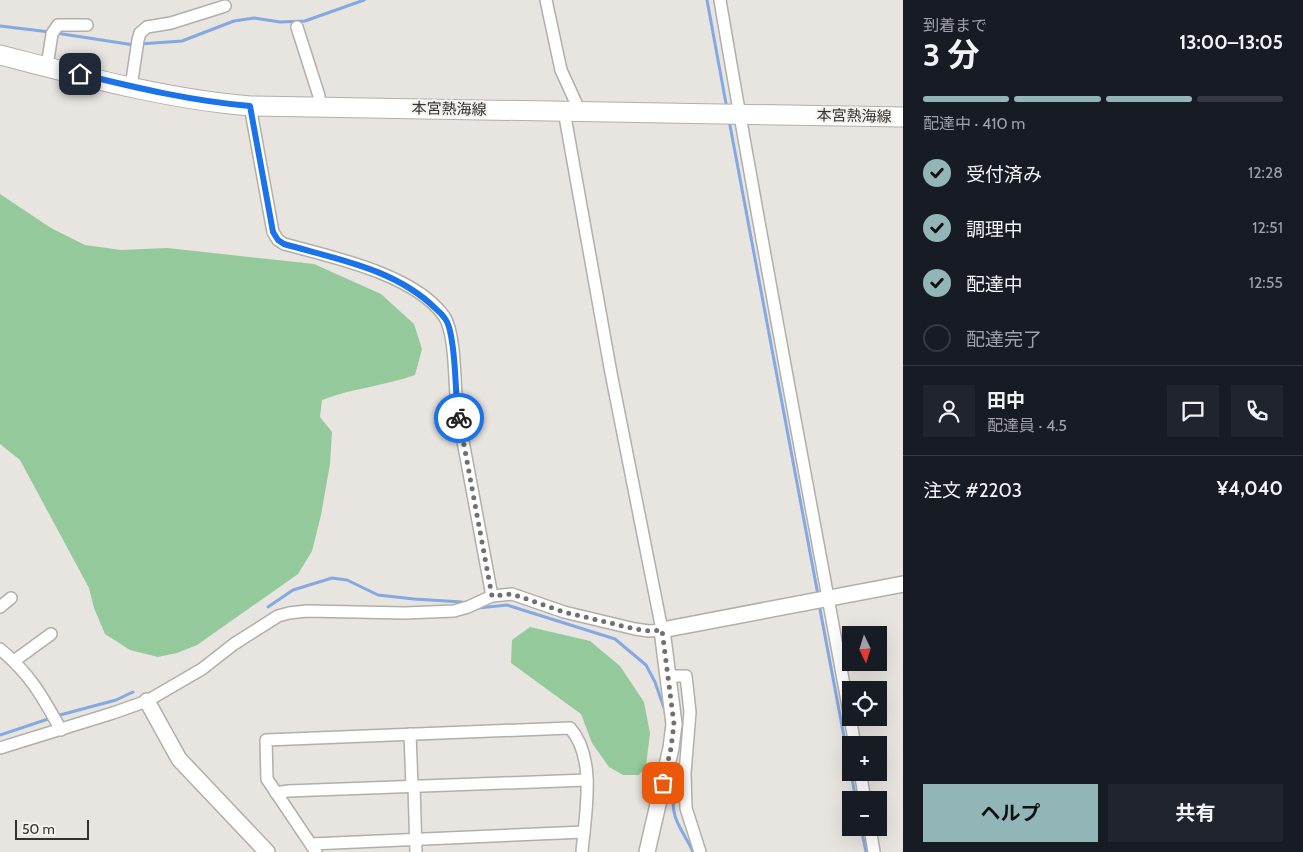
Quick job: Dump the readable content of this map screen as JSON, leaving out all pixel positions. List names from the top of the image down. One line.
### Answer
{"streets":{"main road":["本宮熱海線"]},"scale_bar":"50 m","north":"bottom","page":{"heading":["3 分","到着まで","13:00–13:05"],"panel":["田中","配達員 · 4.5","注文 #2203","¥4,040"],"bar":"配達中 · 410 m","list":[["受付済み","12:28"],["調理中","12:51"],["配達中","12:55"],"配達完了"],"map_buttons":["+","−"],"buttons":["ヘルプ","共有"],"scale":"50 m"}}
